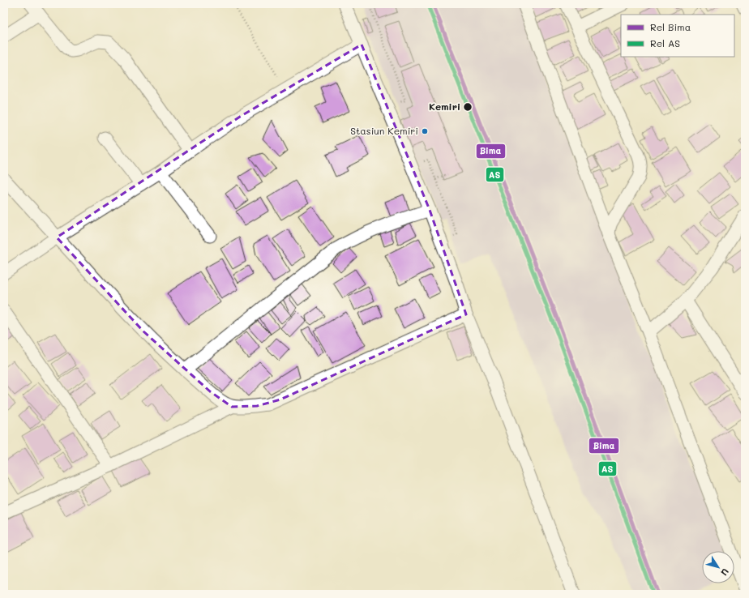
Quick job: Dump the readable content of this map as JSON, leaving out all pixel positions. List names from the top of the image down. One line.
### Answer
{"places":["Kemiri","Stasiun Kemiri"],"lines":["rail line Bima","rail line AS"],"legend":["Rel Bima","Rel AS"],"north":"bottom right"}
